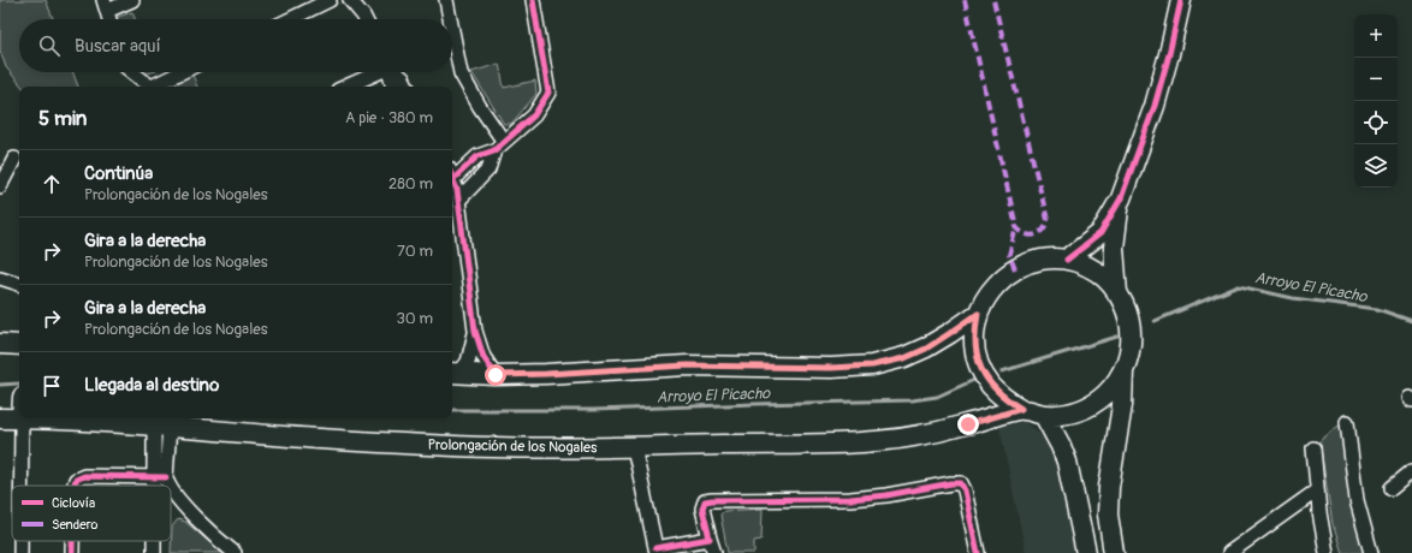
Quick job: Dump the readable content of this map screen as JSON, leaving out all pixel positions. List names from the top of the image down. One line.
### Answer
{"streets":{"main road":["Prolongación de los Nogales"]},"water":["Arroyo El Picacho"],"legend":["Ciclovía","Sendero"],"page":{"map_buttons":["+","−"],"search":"Buscar aquí","heading":["5 min","A pie · 380 m"],"list":[["Continúa","Prolongación de los Nogales","280 m"],["Gira a la derecha","Prolongación de los Nogales","70 m"],["Gira a la derecha","Prolongación de los Nogales","30 m"],"Llegada al destino"]}}
